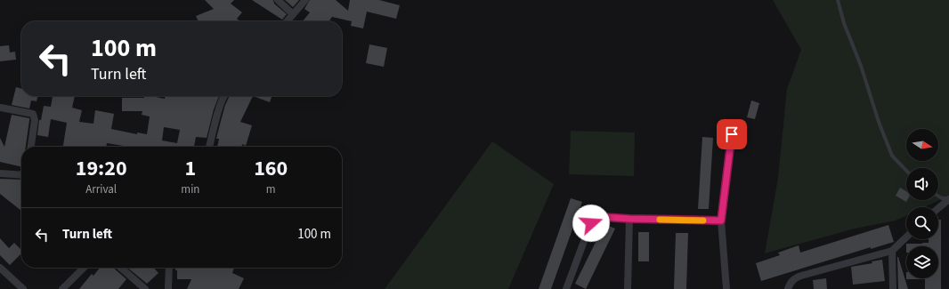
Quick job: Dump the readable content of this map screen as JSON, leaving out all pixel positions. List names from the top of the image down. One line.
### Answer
{"north":"right","page":{"turn":["100 m","Turn left"],"eta":["19:20","Arrival","1","min","160","m"],"list":[{"name":"Turn left","value":"100 m"}]}}
